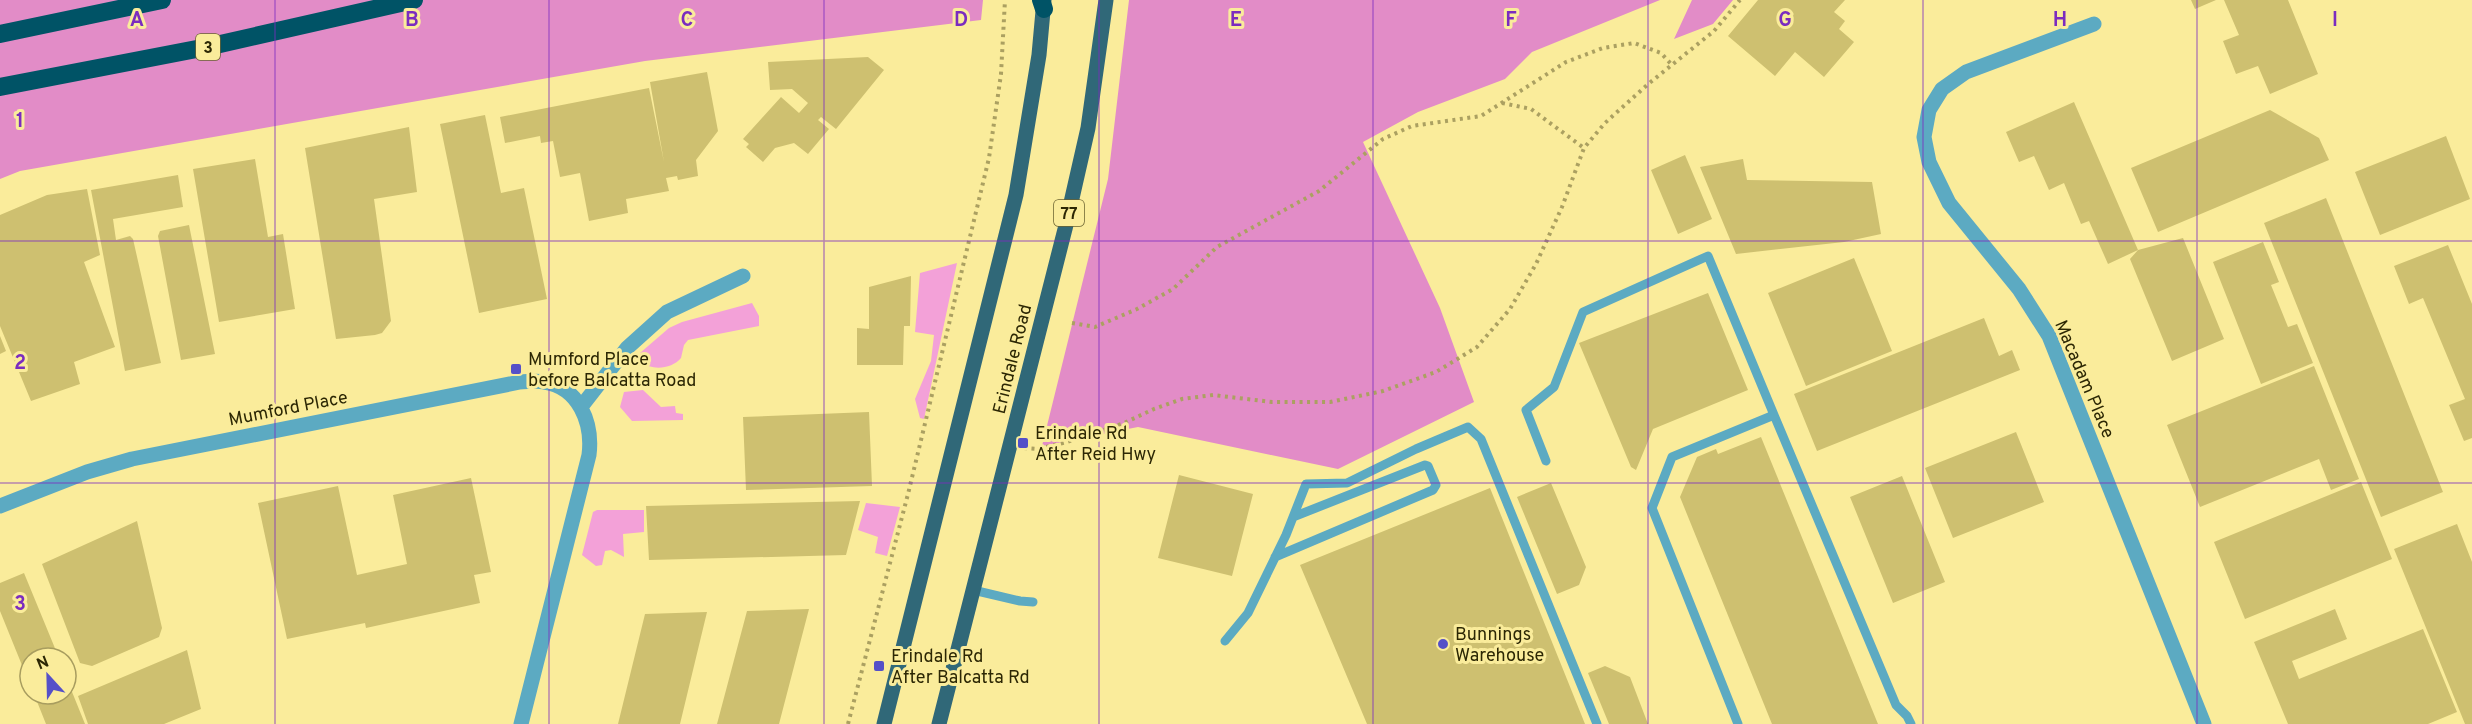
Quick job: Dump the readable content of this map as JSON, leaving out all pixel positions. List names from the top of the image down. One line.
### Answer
{"streets":{"highway":["3"],"main road":["77","Erindale Road"],"street":["Macadam Place","Mumford Place"]},"places":{"transit":["Mumford Place before Balcatta Road","Erindale Rd After Reid Hwy","Erindale Rd After Balcatta Rd"],"other":["Bunnings Warehouse"]},"north":"top","grid":{"columns":["A","B","C","D","E","F","G","H","I"],"rows":["1","2","3"]}}
